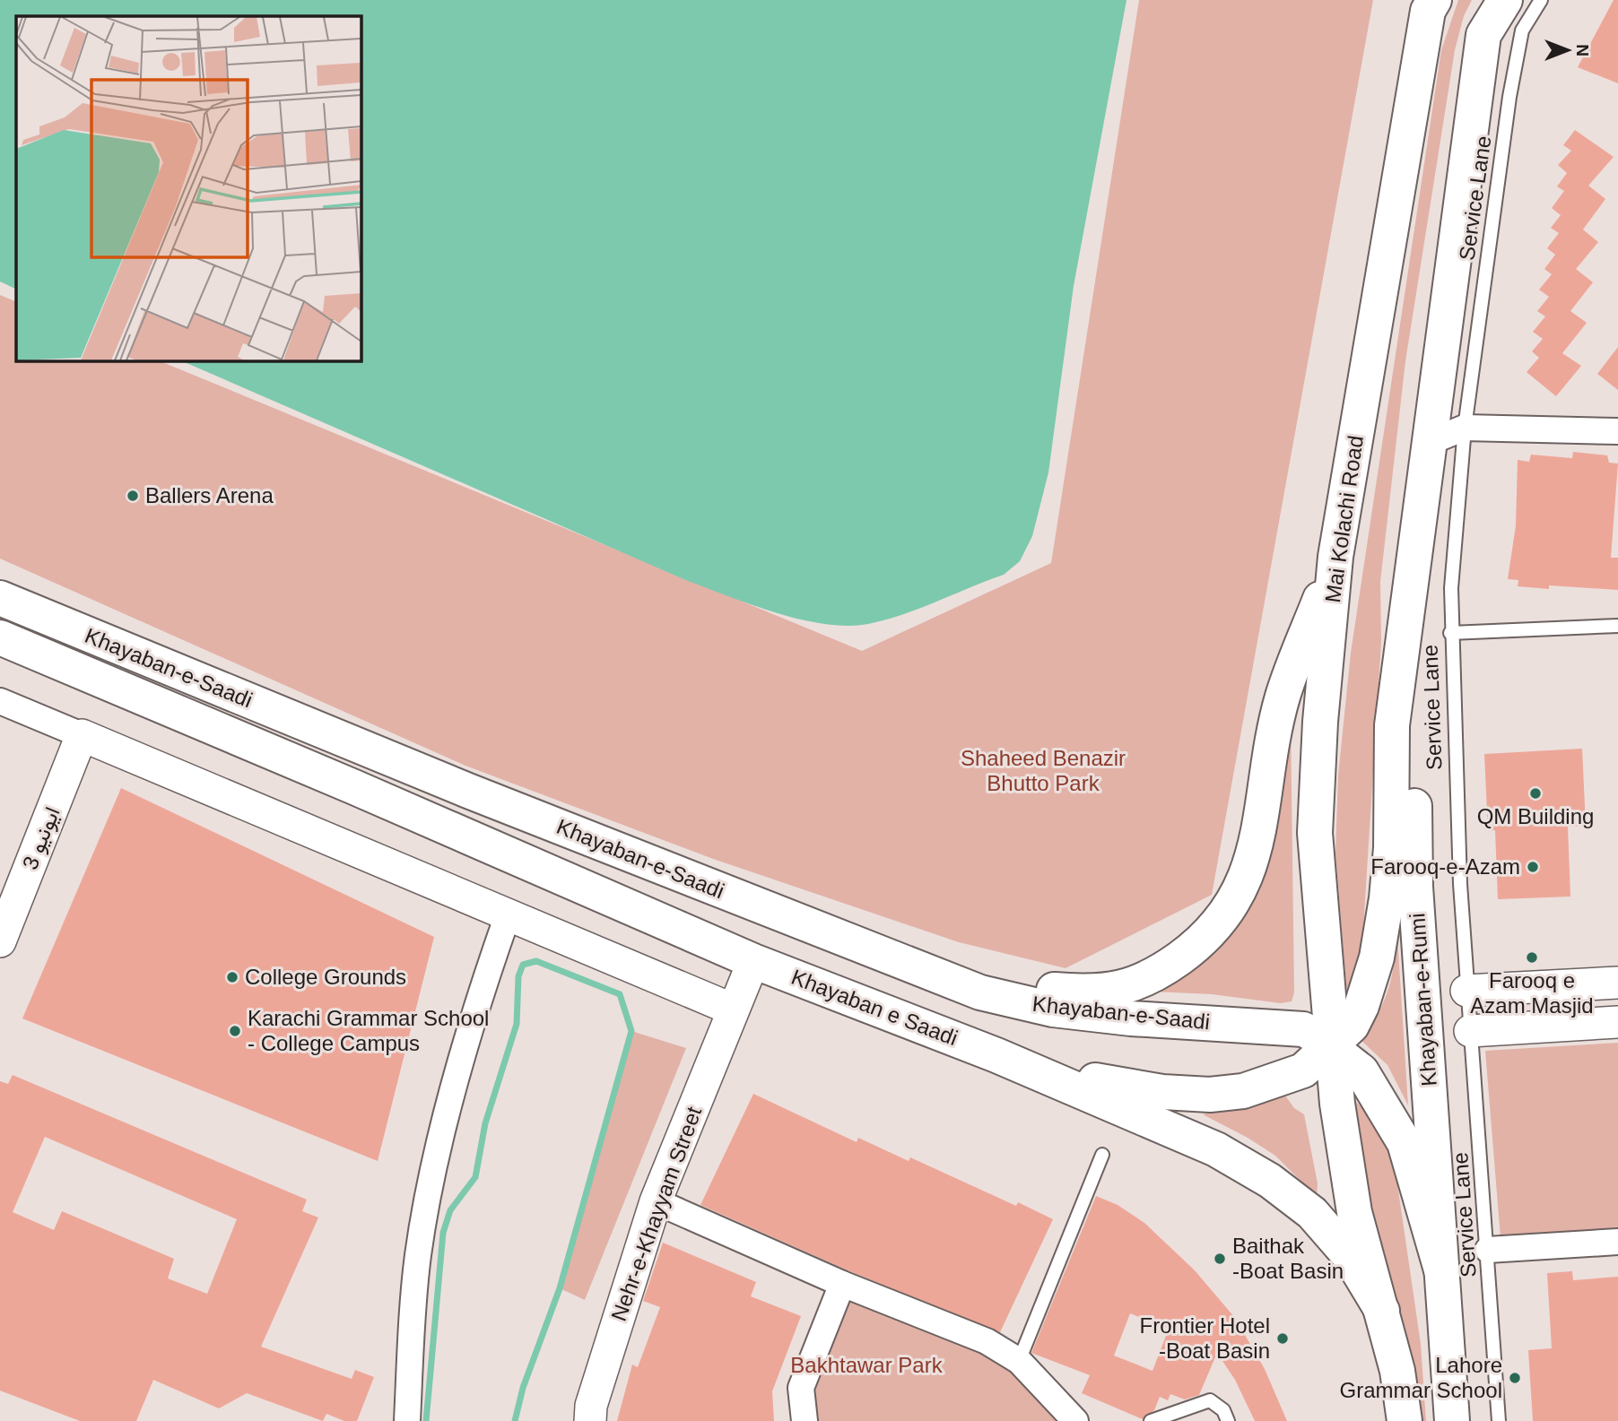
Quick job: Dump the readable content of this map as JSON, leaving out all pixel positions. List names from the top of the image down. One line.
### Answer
{"streets":{"main road":["Mai Kolachi Road","Khayaban-e-Saadi","Khayaban-e-Rumi","Khayaban e Saadi"],"street":["ایونیو 3","Nehr-e-Khayyam Street"],"lane":["Service Lane"]},"crossings":[["Mai Kolachi Road","Khayaban-e-Saadi"],["Khayaban-e-Saadi","Khayaban e Saadi"],["Khayaban-e-Saadi","Nehr-e-Khayyam Street"],["Khayaban e Saadi","Nehr-e-Khayyam Street"]],"parks":["Shaheed Benazir Bhutto Park","Bakhtawar Park"],"places":["Ballers Arena","QM Building","Farooq-e-Azam","Farooq e Azam Masjid","College Grounds","Karachi Grammar School - College Campus","Baithak -Boat Basin","Frontier Hotel -Boat Basin","Lahore Grammar School"],"north":"right"}
